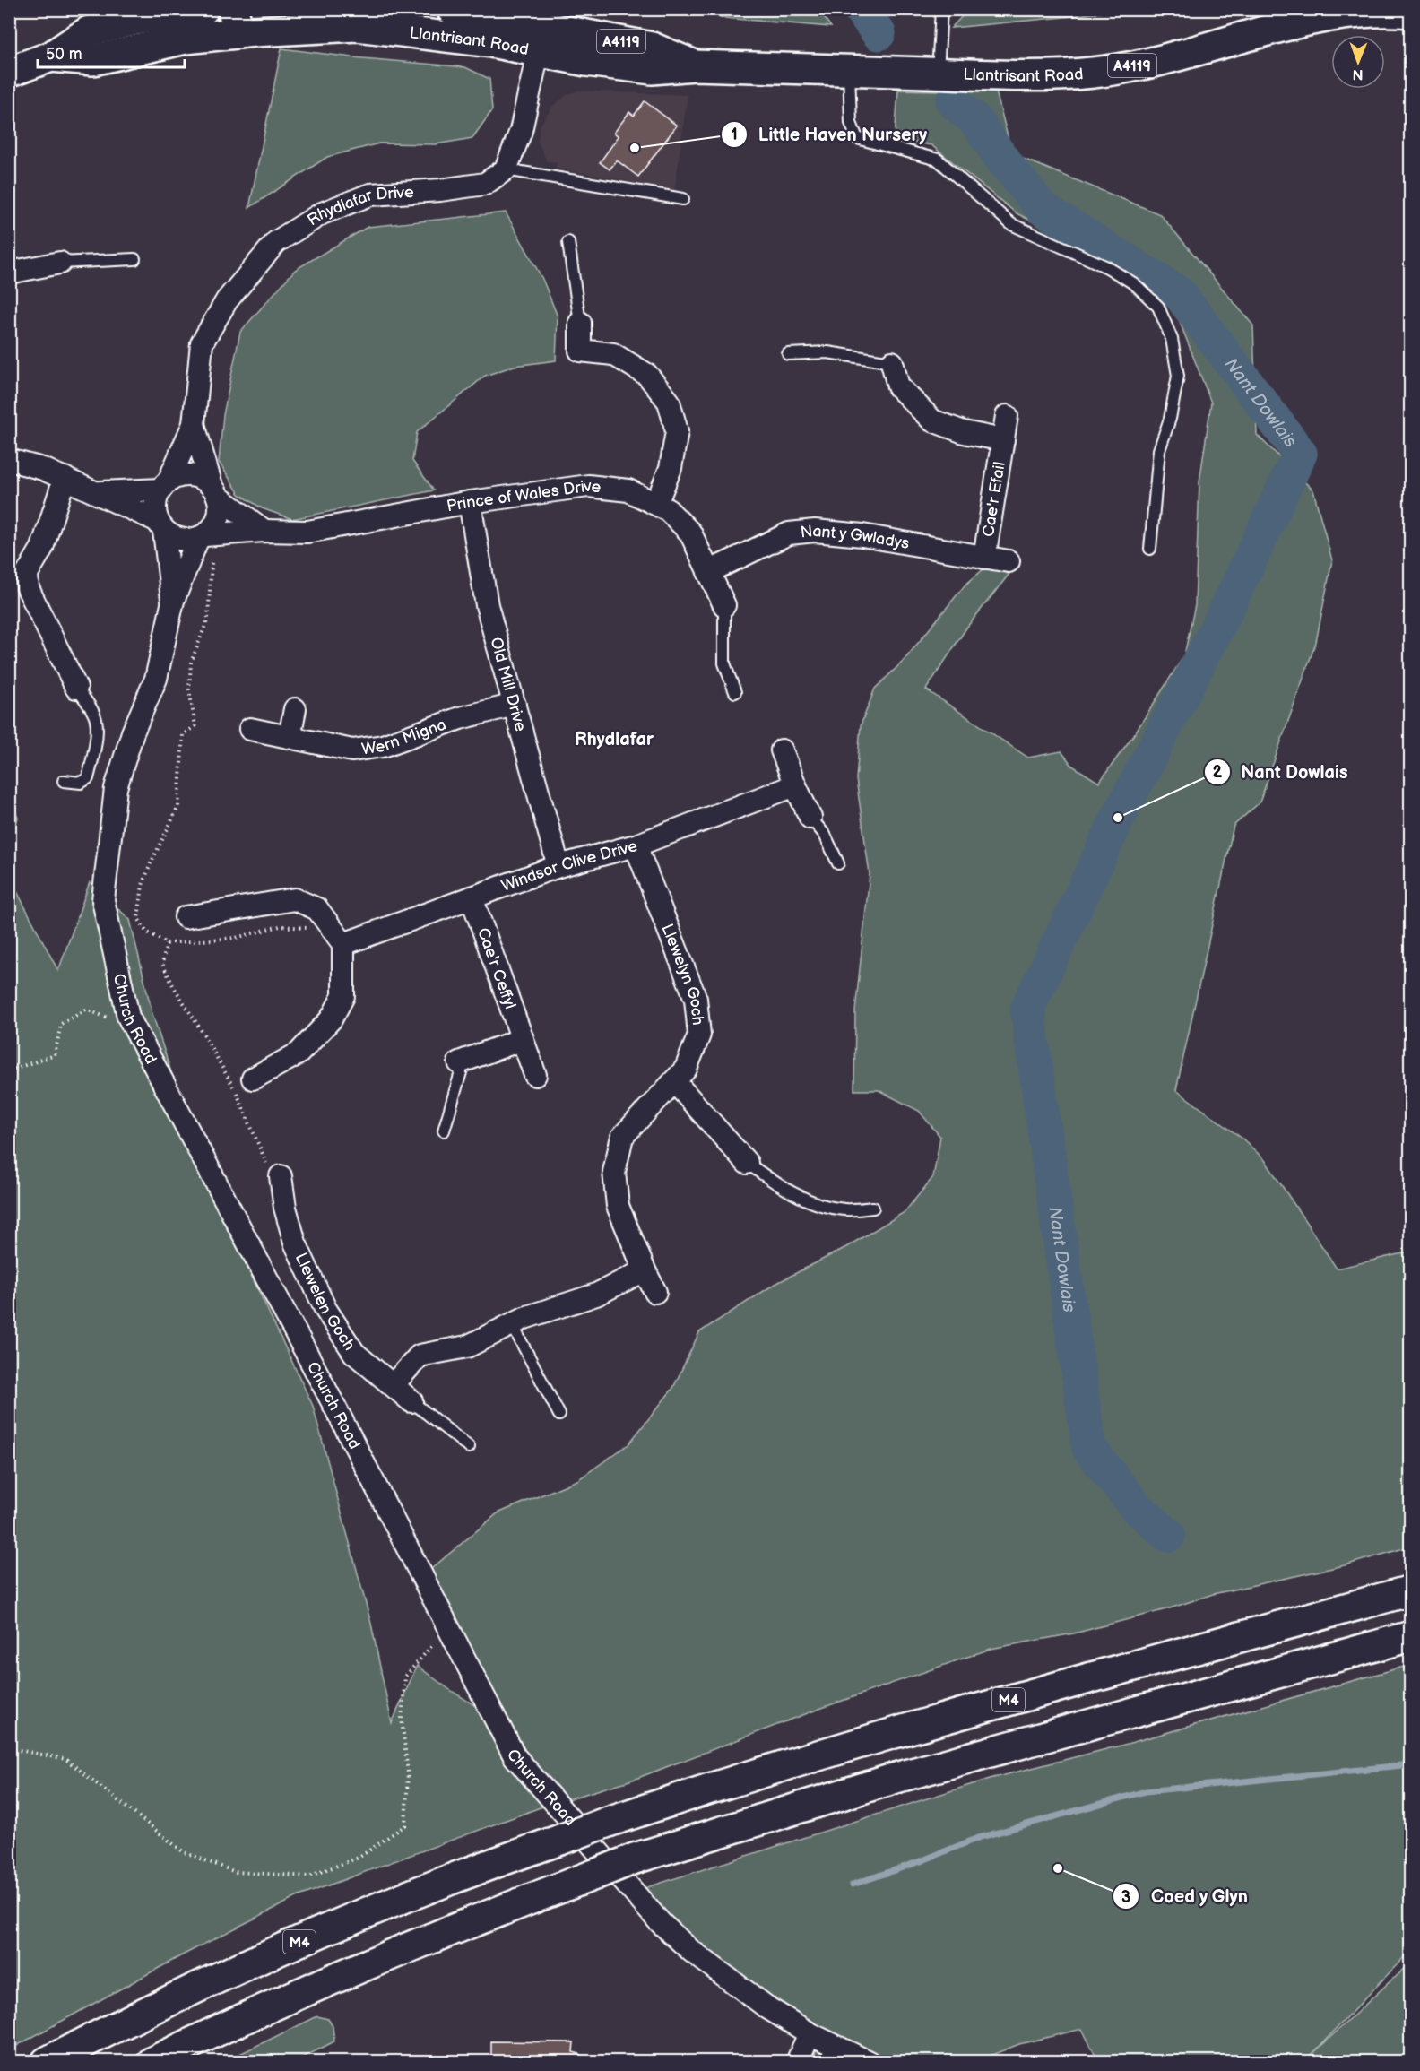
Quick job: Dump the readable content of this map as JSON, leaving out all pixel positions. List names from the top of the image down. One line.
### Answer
{"streets":{"main road":["Llantrisant Road","A4119","M4"],"street":["Rhydlafar Drive","Prince of Wales Drive","Cae'r Efail","Nant y Gwladys","Old Mill Drive","Wern Migna","Windsor Clive Drive","Cae'r Ceffyl","Llewelyn Goch","Church Road","Llewelen Goch"]},"crossings":[["Rhydlafar Drive","Prince of Wales Drive"],["Rhydlafar Drive","Church Road"],["Prince of Wales Drive","Nant y Gwladys"],["Prince of Wales Drive","Old Mill Drive"],["Prince of Wales Drive","Church Road"],["Cae'r Efail","Nant y Gwladys"],["Old Mill Drive","Wern Migna"],["Old Mill Drive","Windsor Clive Drive"],["Windsor Clive Drive","Cae'r Ceffyl"],["Windsor Clive Drive","Llewelyn Goch"]],"districts":["Rhydlafar"],"water":["Nant Dowlais"],"places":["Little Haven Nursery","Nant Dowlais","Coed y Glyn"],"scale_bar":"50 m","north":"bottom"}
